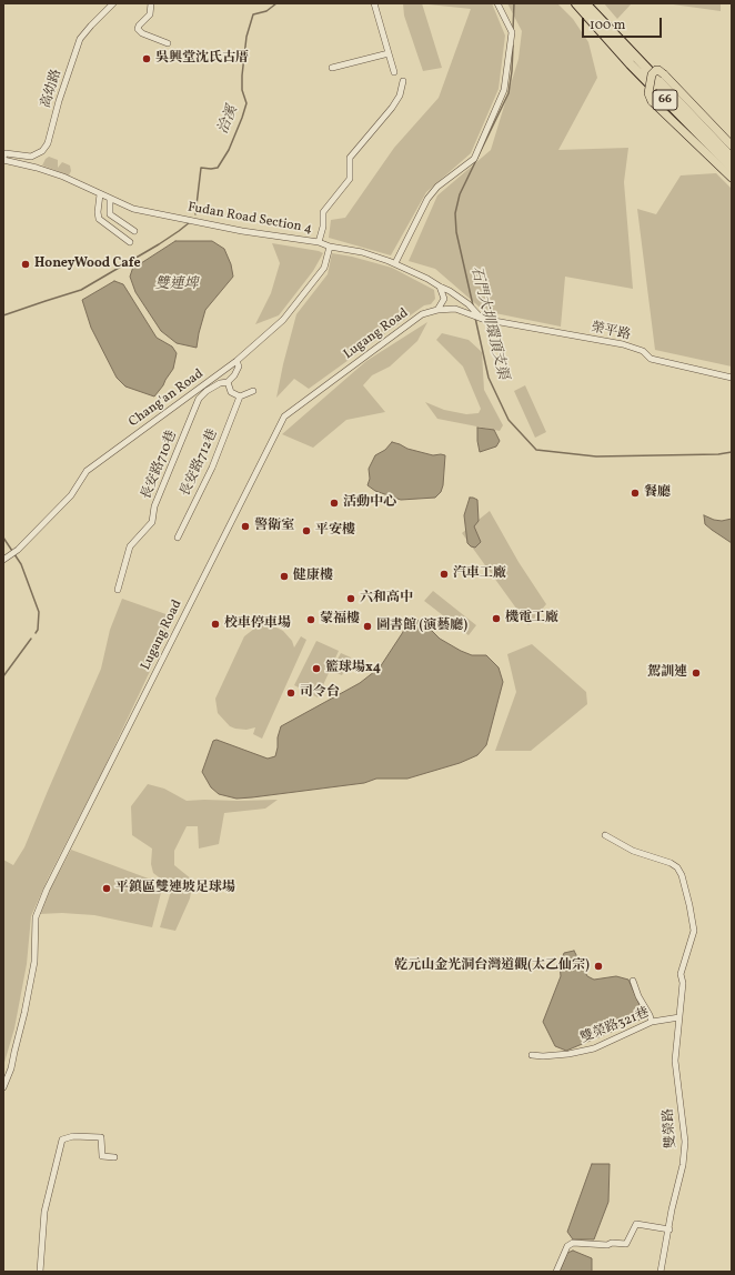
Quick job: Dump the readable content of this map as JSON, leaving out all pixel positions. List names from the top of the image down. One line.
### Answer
{"streets":{"highway":["66"],"street":["高幼路","Fudan Road Section 4","榮平路","Lugang Road","Chang'an Road","長安路712巷","長安路710巷","雙榮路321巷","雙榮路"]},"crossings":[["高幼路","Fudan Road Section 4"],["Fudan Road Section 4","榮平路"],["Fudan Road Section 4","Lugang Road"],["Fudan Road Section 4","Chang'an Road"],["榮平路","Lugang Road"],["雙榮路321巷","雙榮路"]],"water":["洽溪","雙連埤","石門大圳環頂支渠"],"places":["吳興堂沈氏古厝","HoneyWood Cafe","餐廳","活動中心","警衛室","平安樓","汽車工廠","健康樓","六和高中","機電工廠","蒙福樓","校車停車場","圖書館 (演藝廳)","籃球場x4","駕訓連","司令台","平鎮區雙連坡足球場","乾元山金光洞台灣道觀(太乙仙宗)"],"scale_bar":"100 m"}
